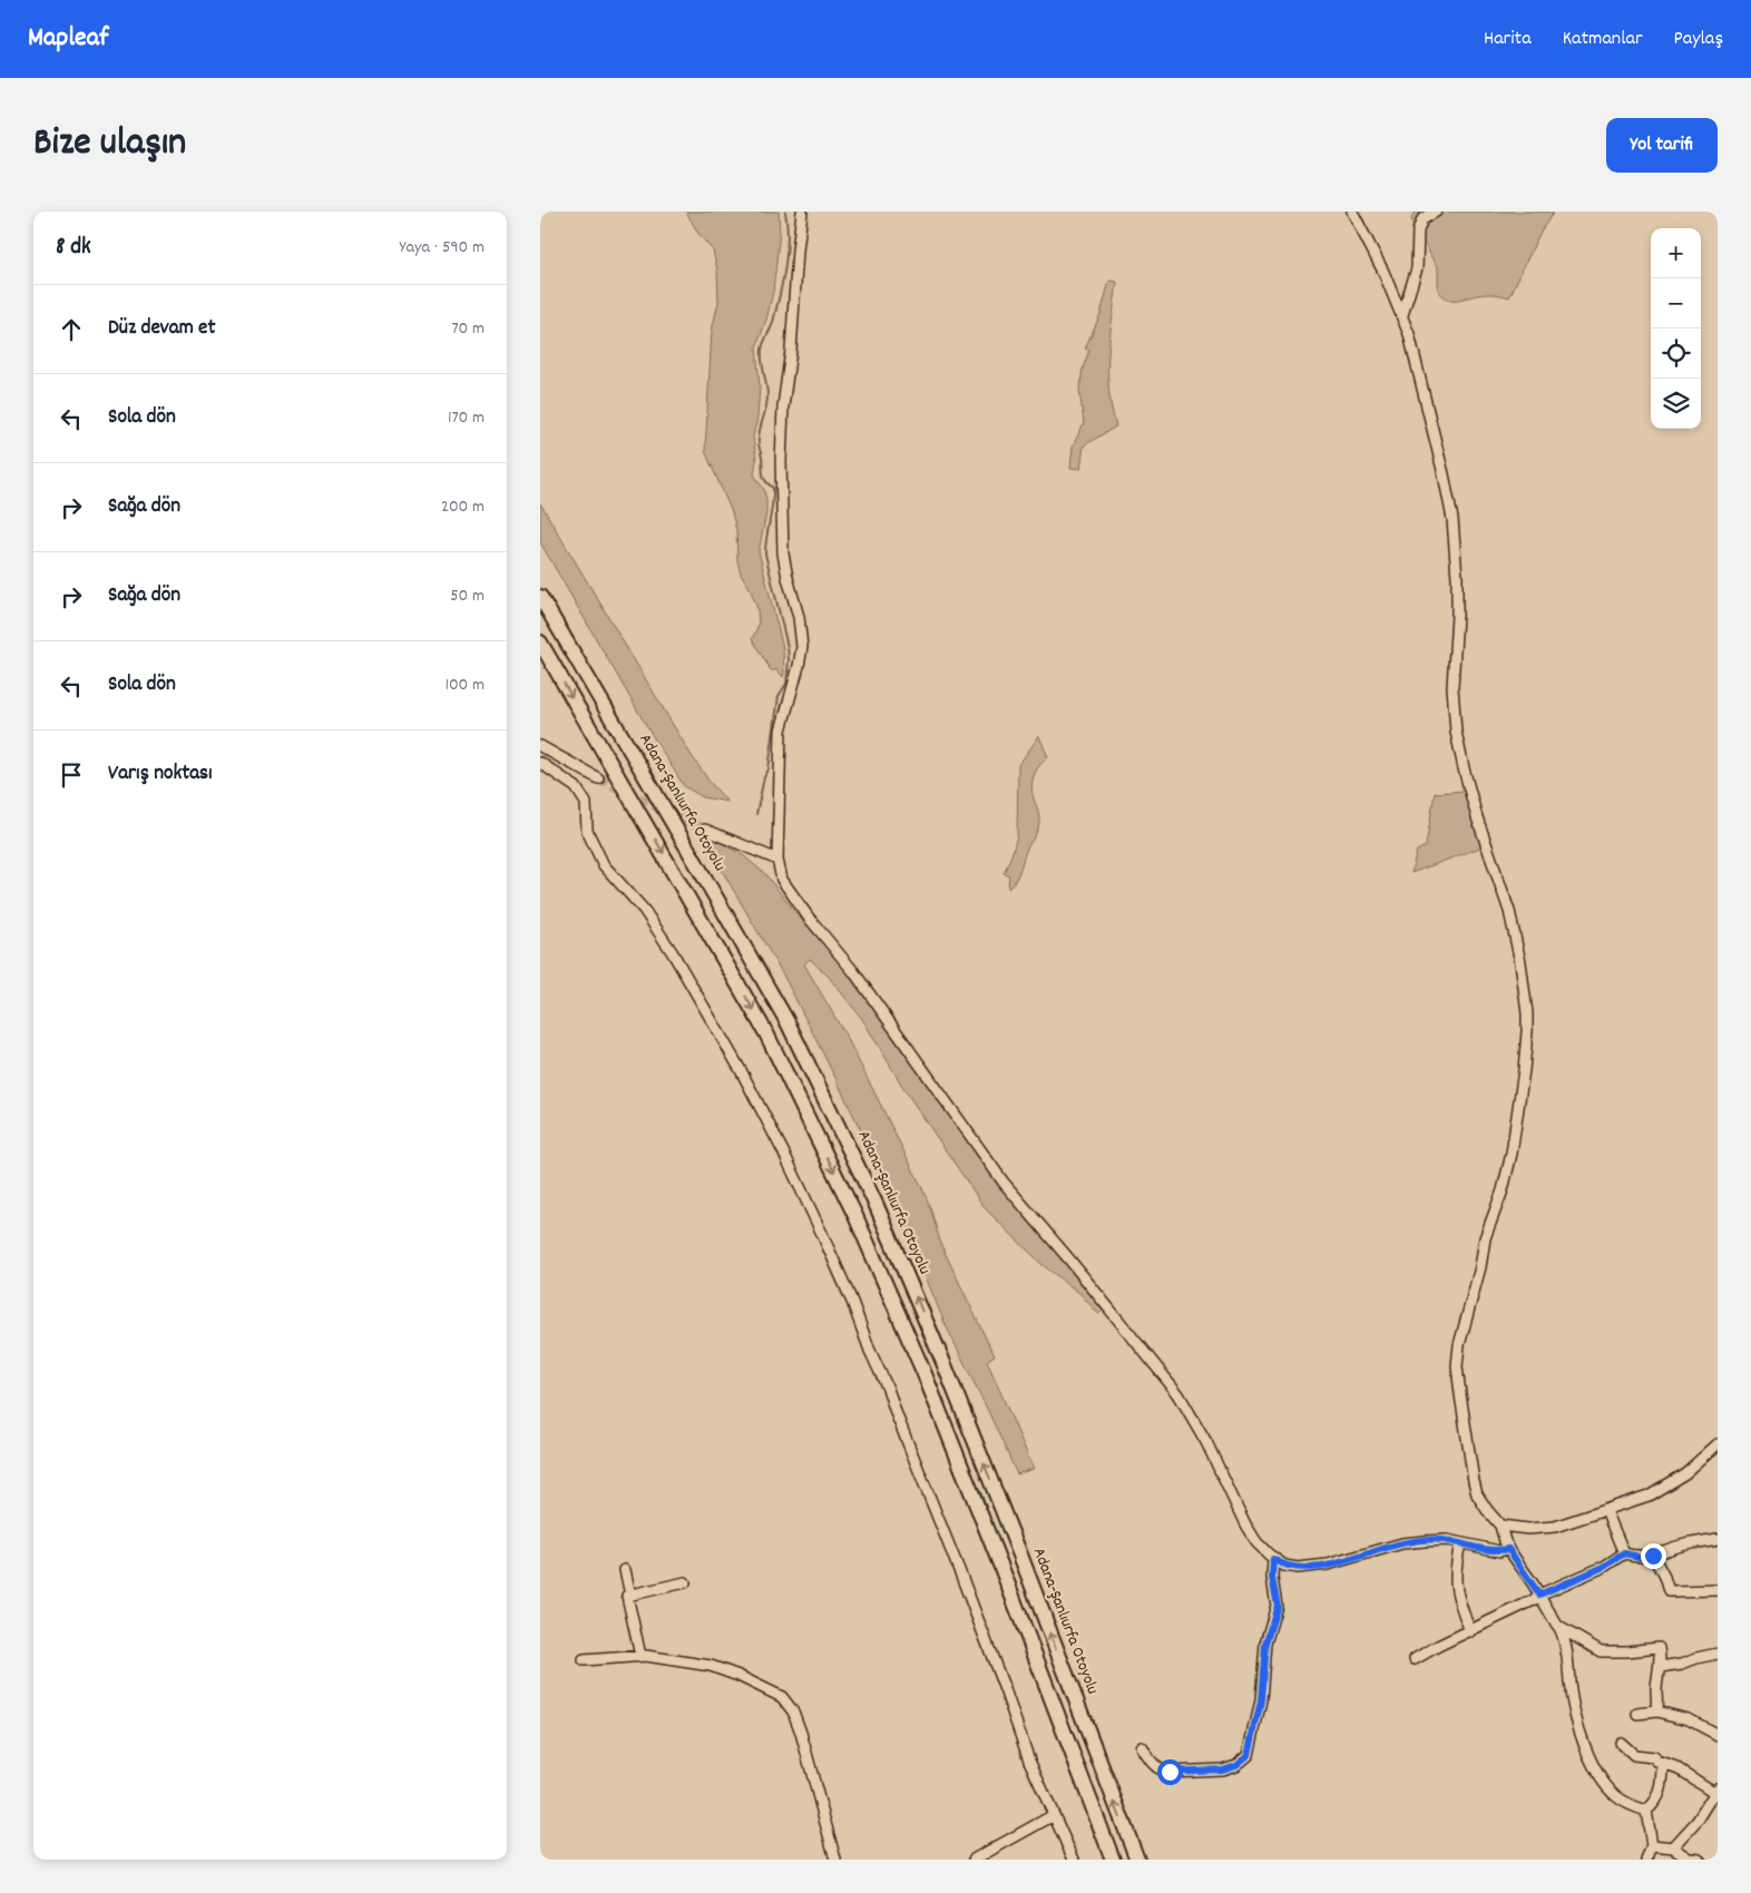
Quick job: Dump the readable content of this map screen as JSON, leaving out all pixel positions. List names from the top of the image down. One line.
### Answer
{"streets":{"highway":["Adana-Şanlıurfa Otoyolu"]},"page":{"header":"Mapleaf","nav":["Harita","Katmanlar","Paylaş"],"title":"Bize ulaşın","buttons":"Yol tarifi","heading":["8 dk","Yaya · 590 m"],"map_buttons":["+","−"],"list":[["Düz devam et","70 m"],["Sola dön","170 m"],["Sağa dön","200 m"],["Sağa dön","50 m"],["Sola dön","100 m"],"Varış noktası"]}}
